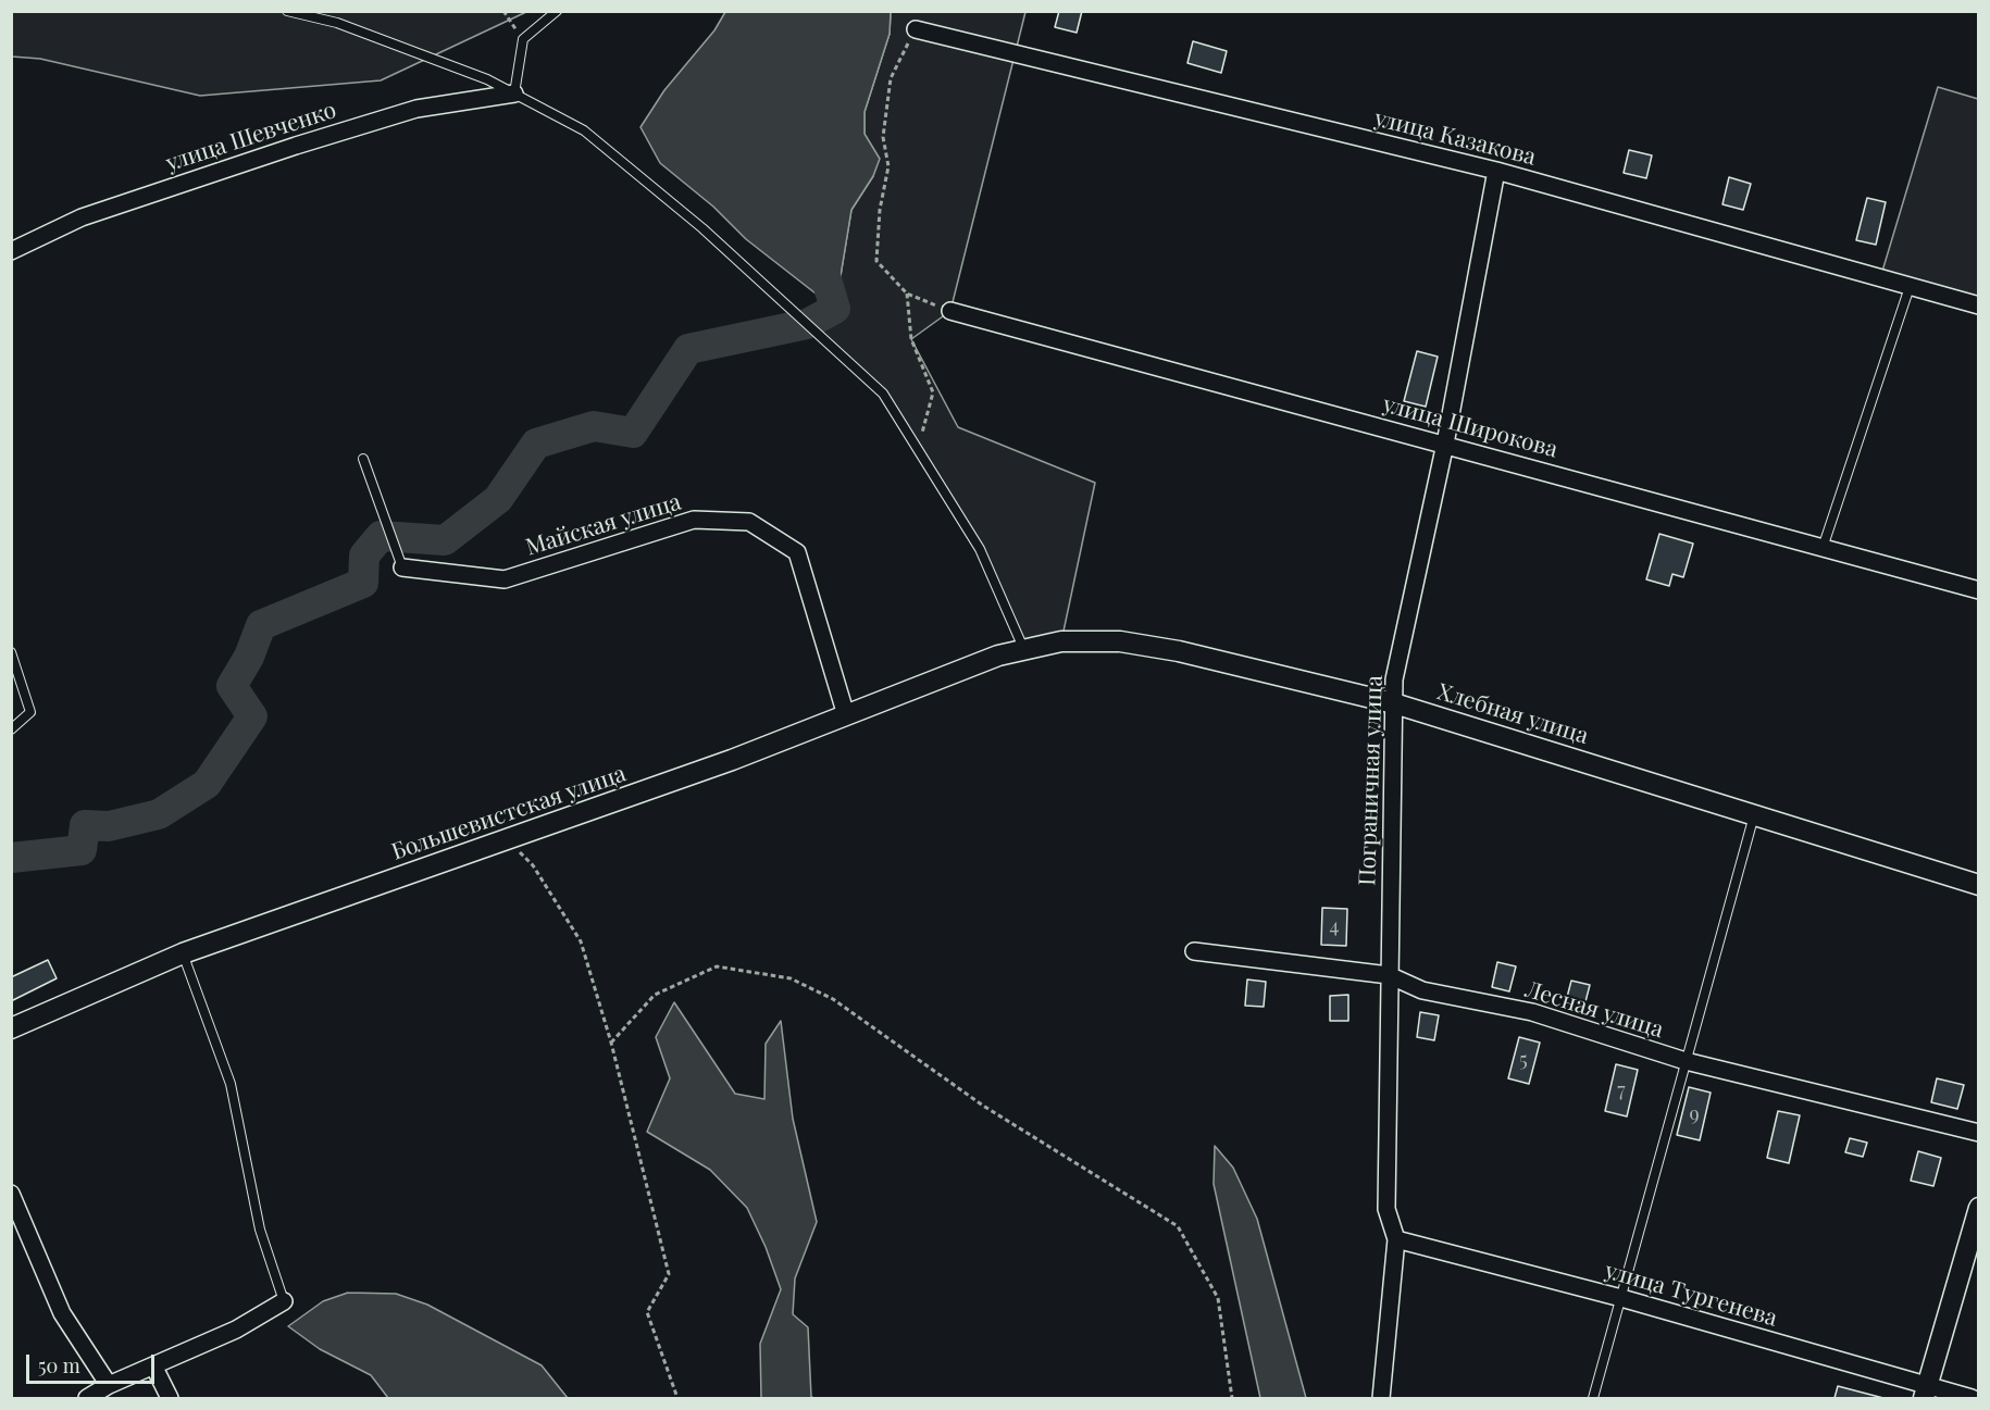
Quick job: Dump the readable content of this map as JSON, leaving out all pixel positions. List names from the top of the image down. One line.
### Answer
{"streets":{"street":["улица Шевченко","улица Казакова","улица Широкова","Майская улица","Хлебная улица","Пограничная улица","Большевистская улица","Лесная улица","улица Тургенева"]},"crossings":[["улица Казакова","Пограничная улица"],["улица Широкова","Пограничная улица"],["Майская улица","Большевистская улица"],["Хлебная улица","Пограничная улица"],["Хлебная улица","Большевистская улица"],["Пограничная улица","Лесная улица"],["Пограничная улица","улица Тургенева"]],"house_numbers":["4","5","7","9"],"scale_bar":"50 m"}
